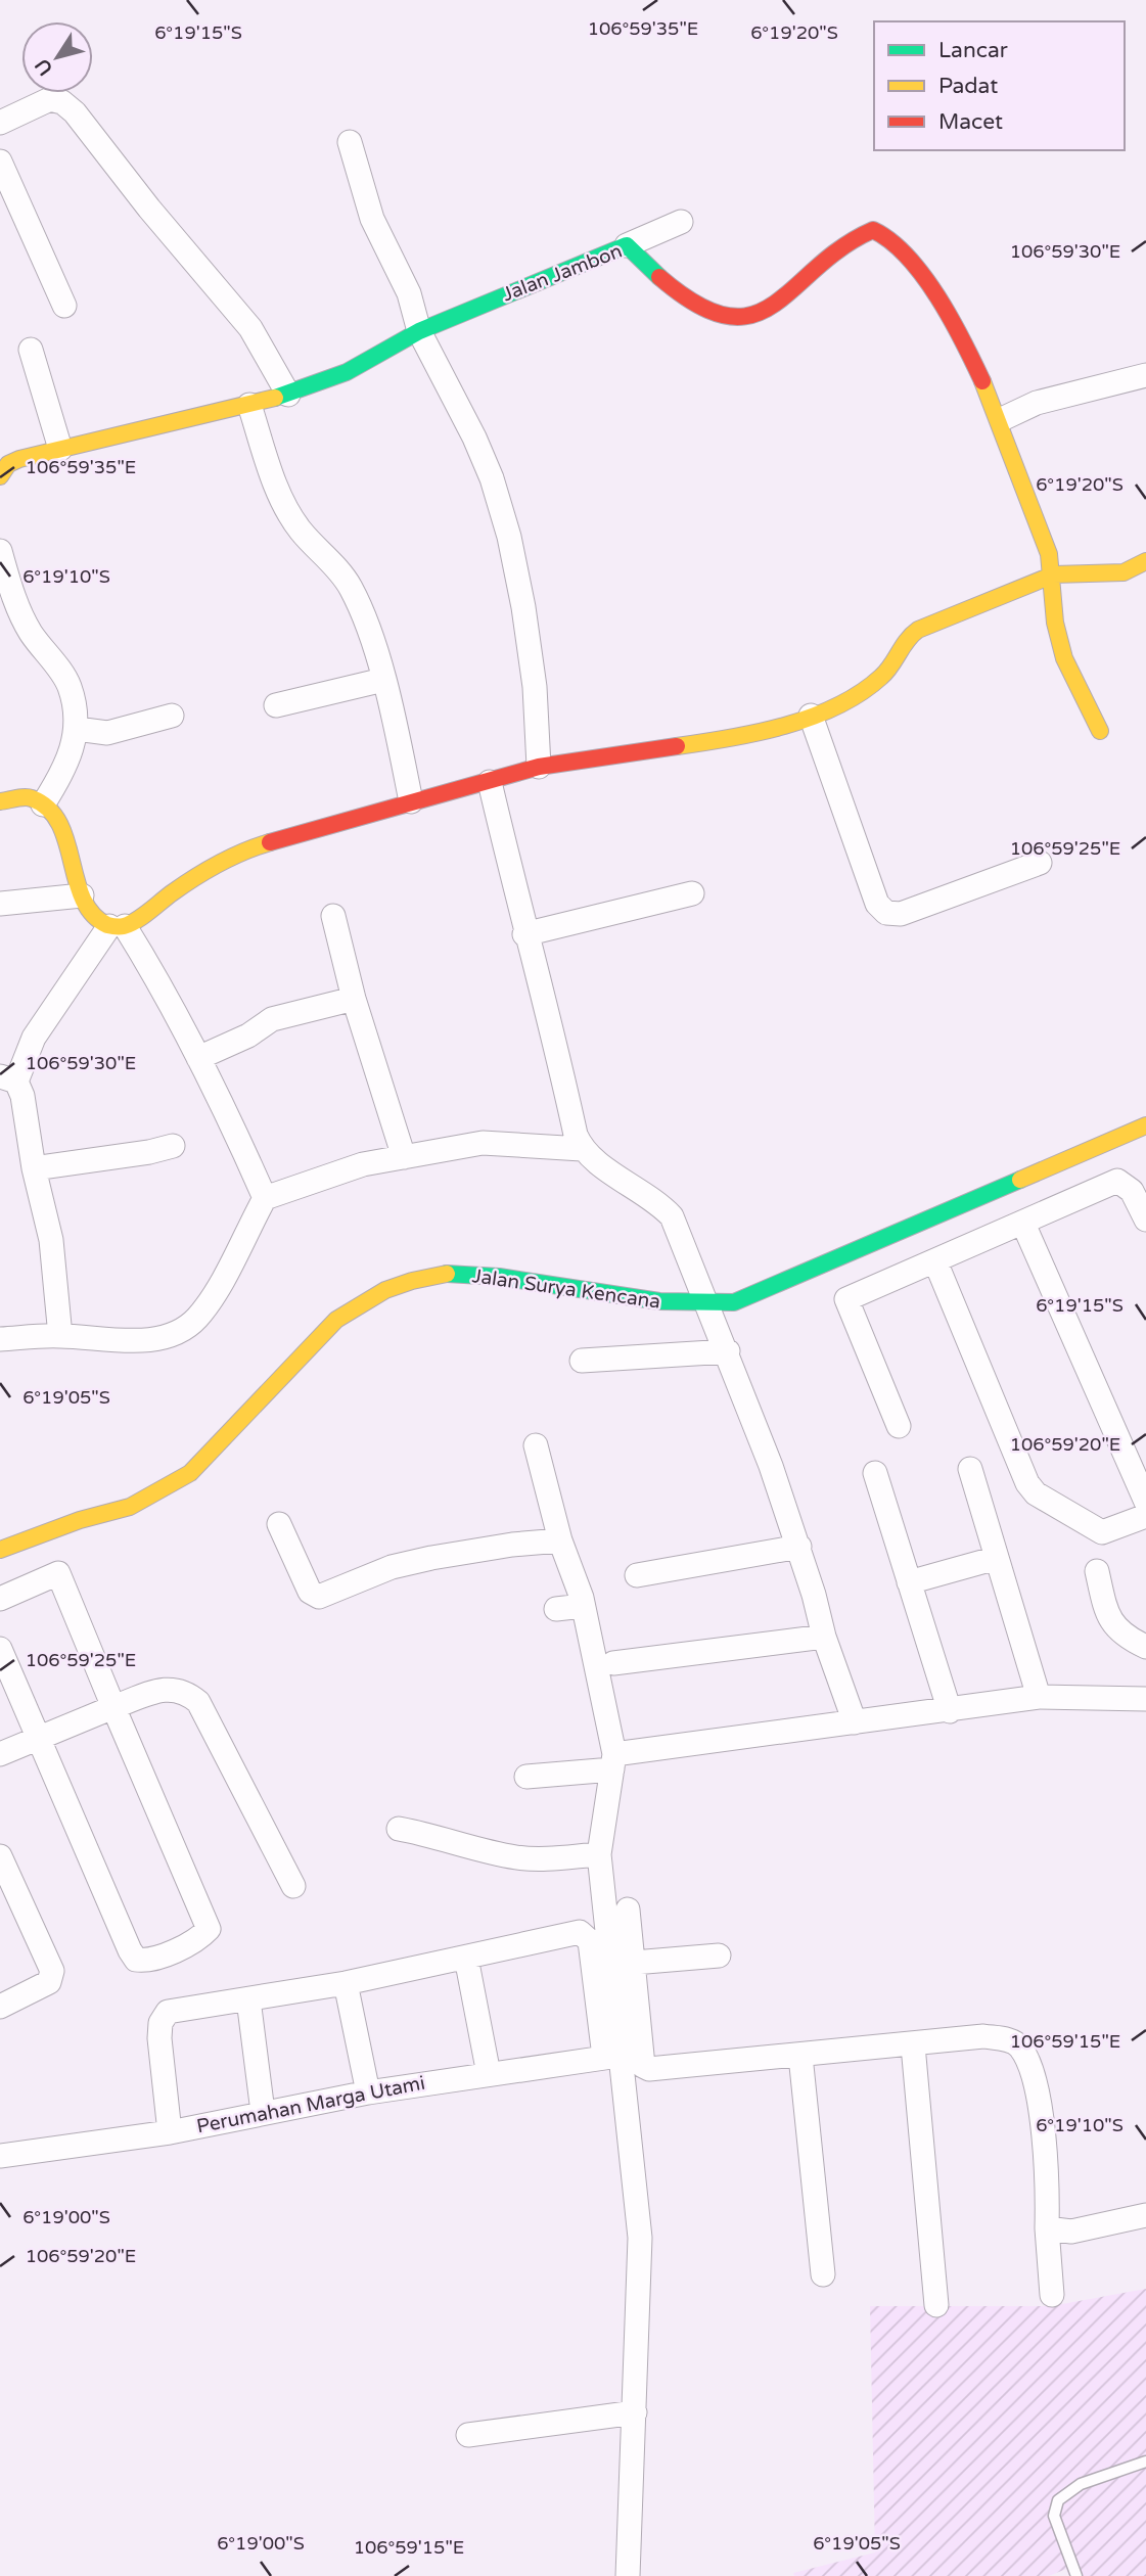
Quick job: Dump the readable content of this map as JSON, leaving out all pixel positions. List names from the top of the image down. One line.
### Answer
{"streets":{"street":["Jalan Jambon","Jalan Surya Kencana","Perumahan Marga Utami"]},"legend":["Lancar","Padat","Macet"],"north":"bottom left","coordinates":["106°59'35\"E","6°19'15\"S","6°19'20\"S","106°59'30\"E","6°19'10\"S","106°59'25\"E","6°19'05\"S","106°59'20\"E","106°59'15\"E","6°19'00\"S"]}
